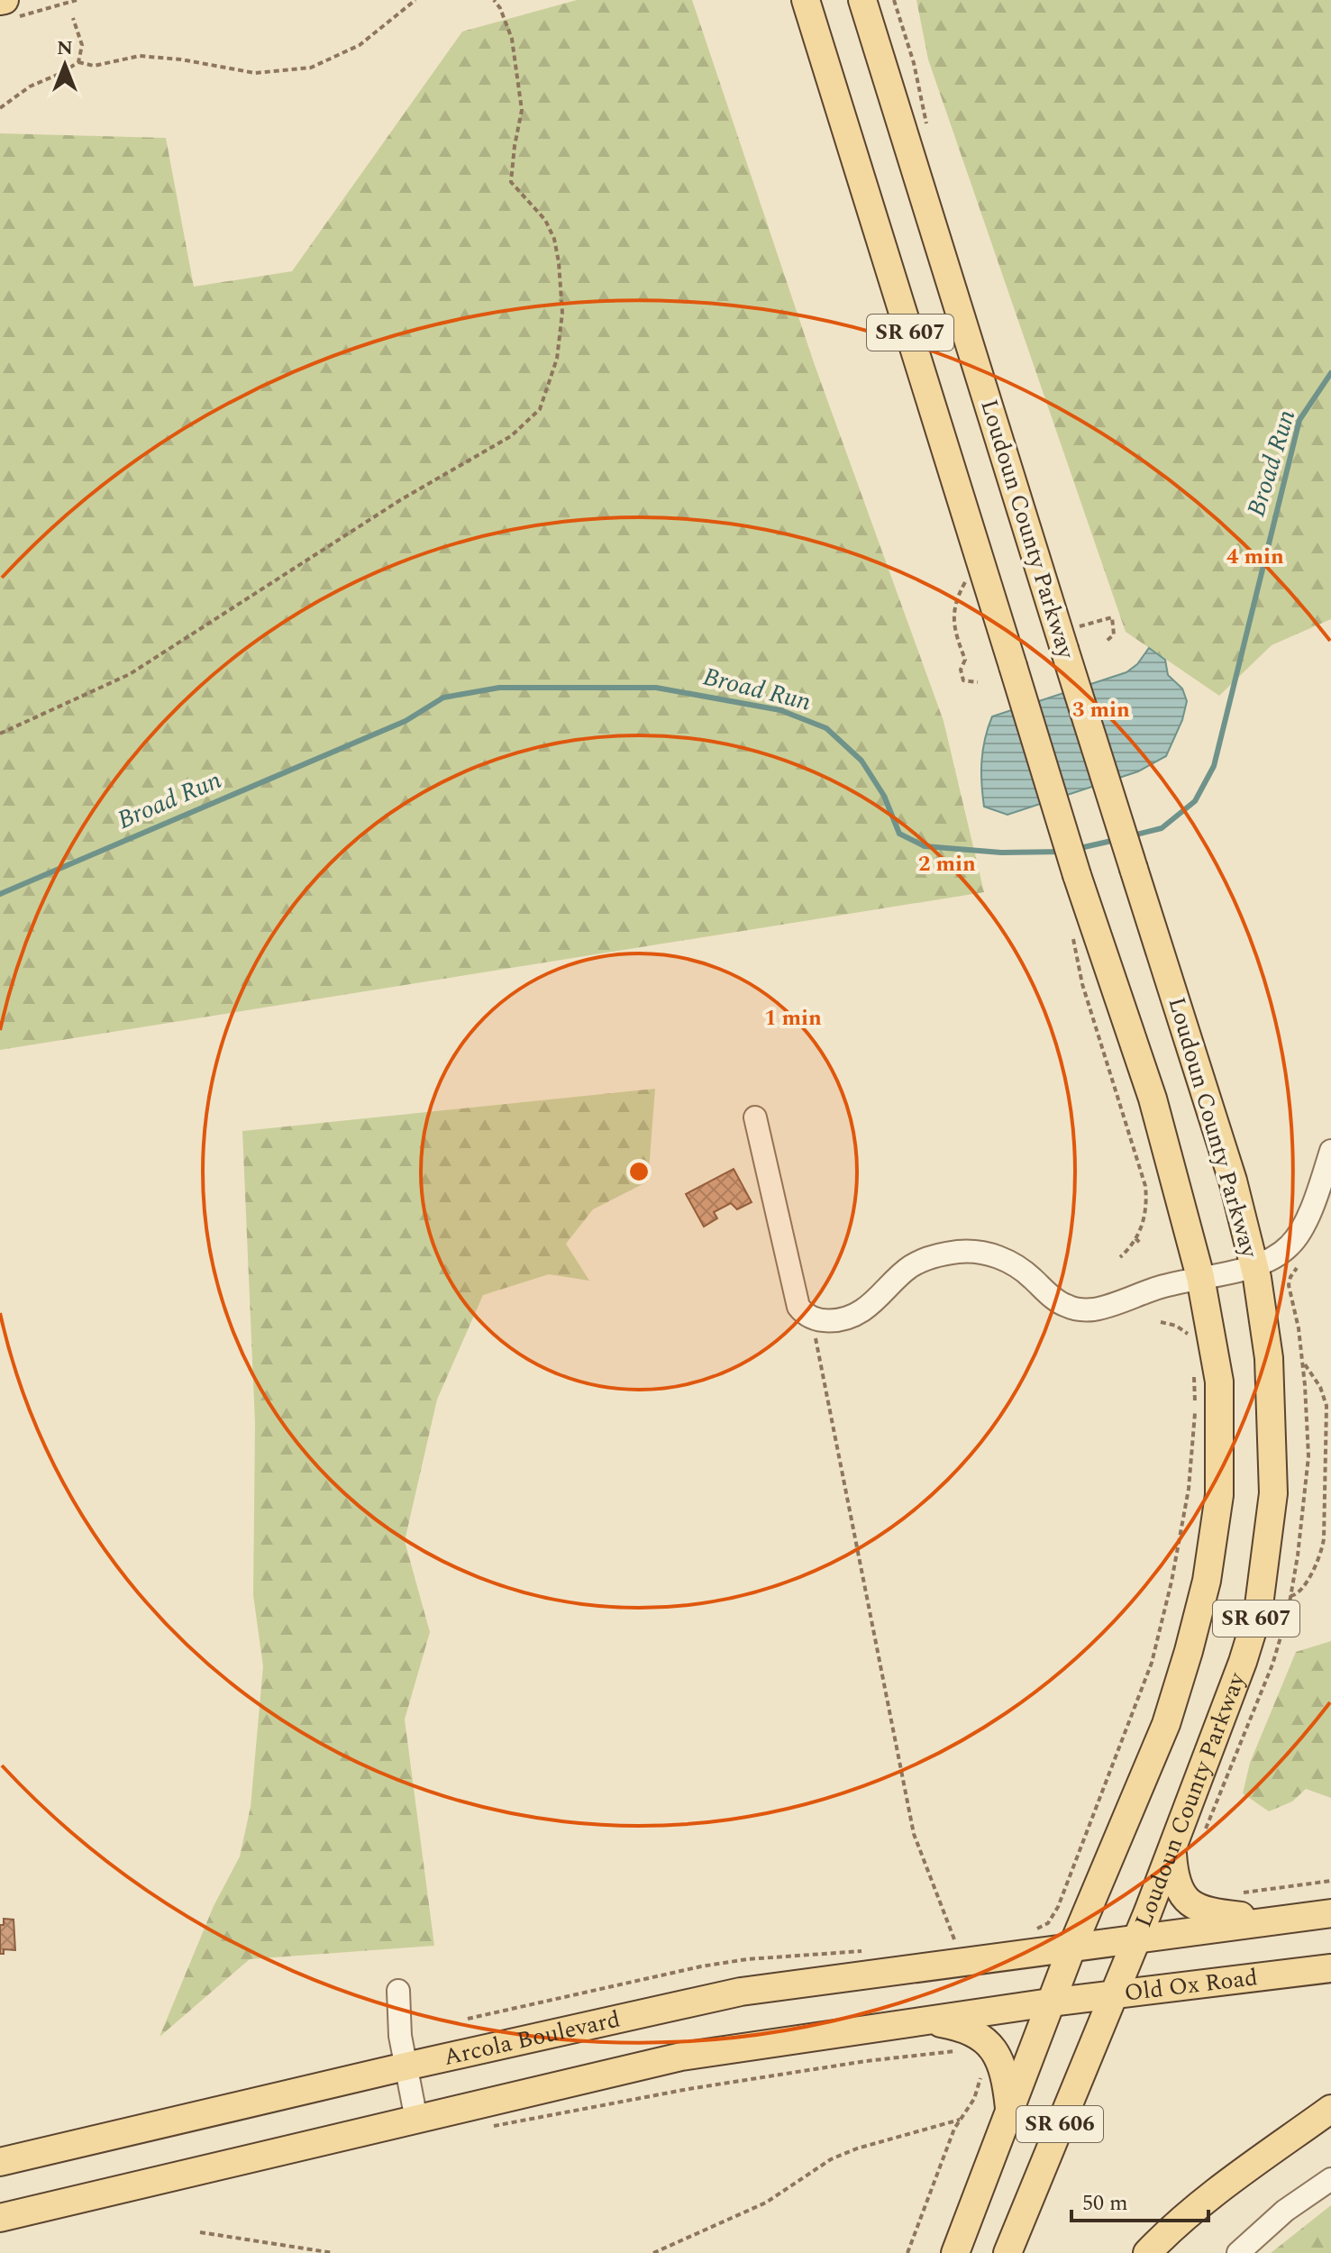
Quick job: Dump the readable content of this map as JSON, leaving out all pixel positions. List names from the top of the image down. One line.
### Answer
{"streets":{"main road":["SR 607","Loudoun County Parkway","Old Ox Road","Arcola Boulevard","SR 606"]},"crossings":[["Loudoun County Parkway","Old Ox Road"],["Loudoun County Parkway","Arcola Boulevard"]],"water":["Broad Run"],"scale_bar":"50 m","north":"top","rings":["4 min","3 min","2 min","1 min"]}
